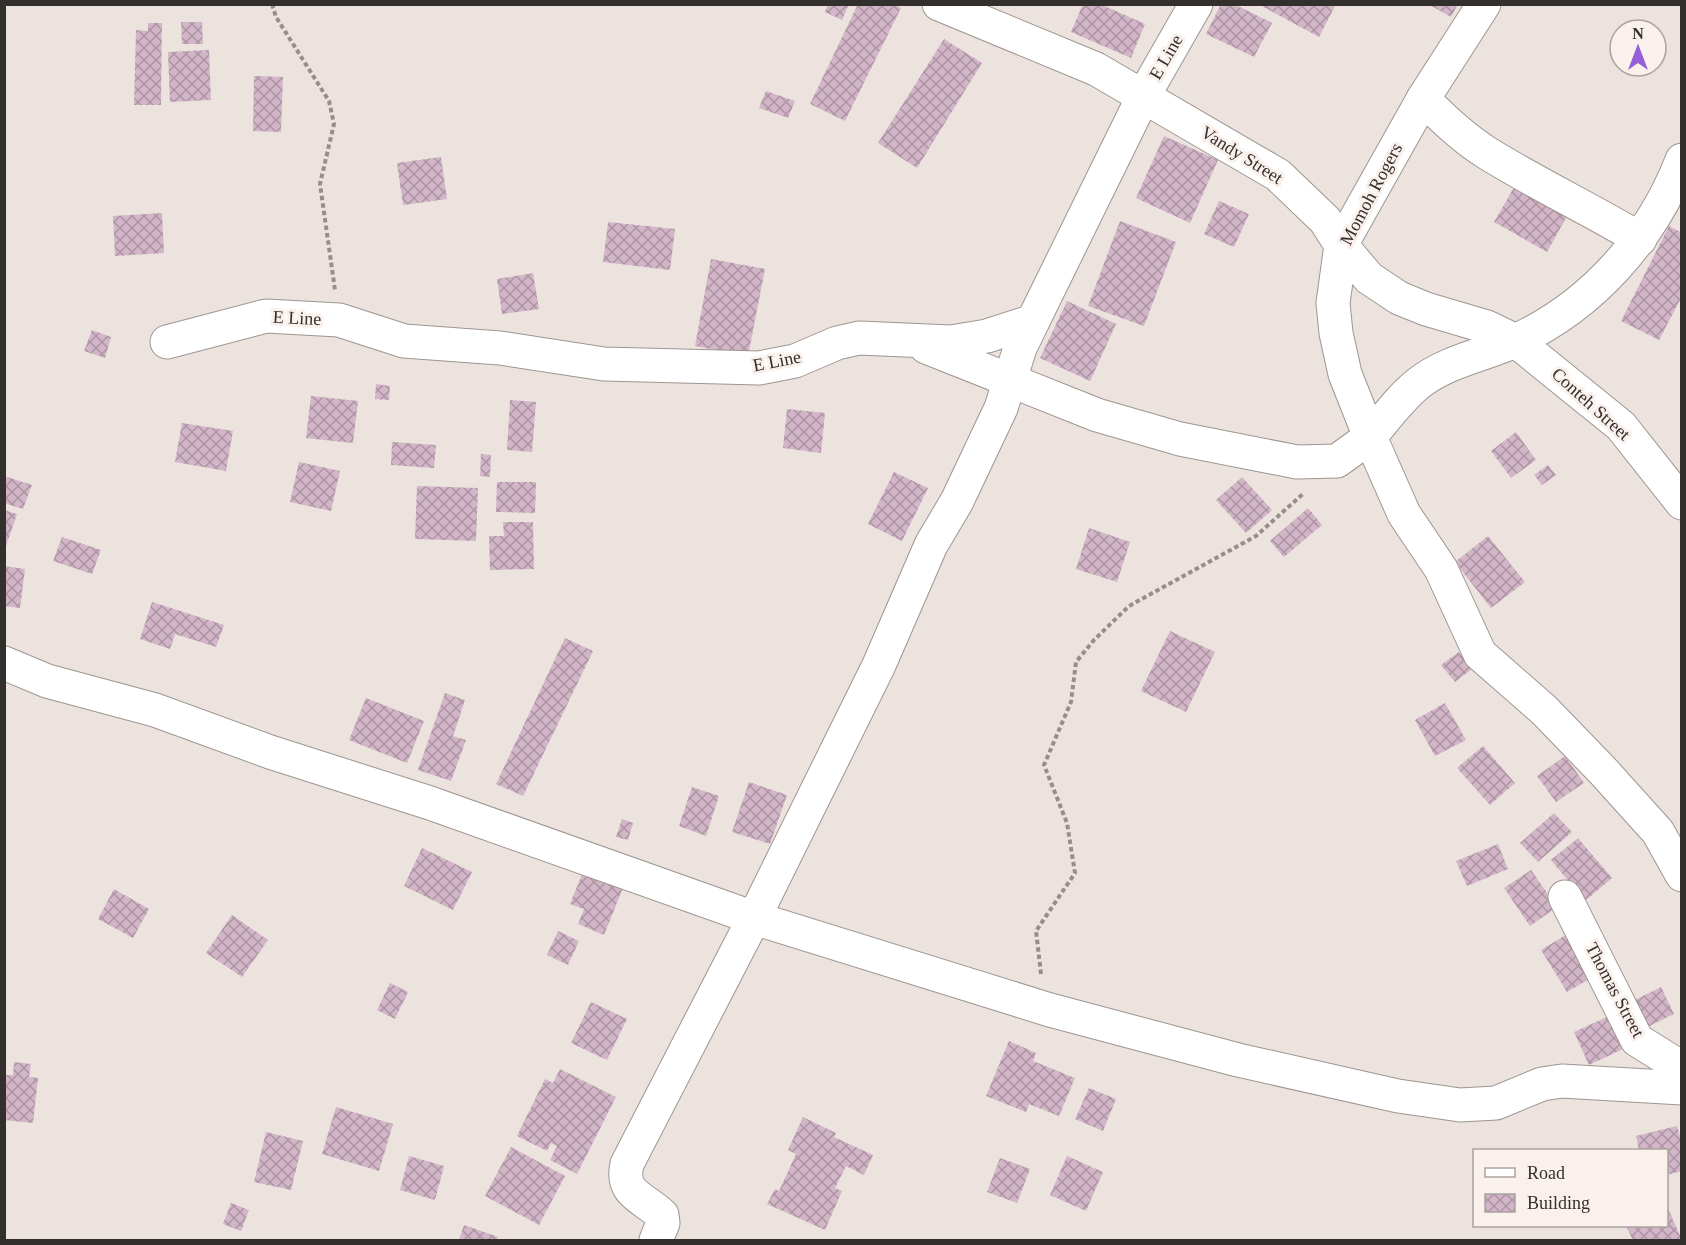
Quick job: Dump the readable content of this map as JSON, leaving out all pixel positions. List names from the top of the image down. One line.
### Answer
{"streets":{"street":["E Line","Vandy Street","Momoh Rogers","Conteh Street","Thomas Street"]},"crossings":[["E Line","Vandy Street"],["Vandy Street","Momoh Rogers"],["Vandy Street","Conteh Street"]],"legend":["Road","Building"],"north":"top"}
